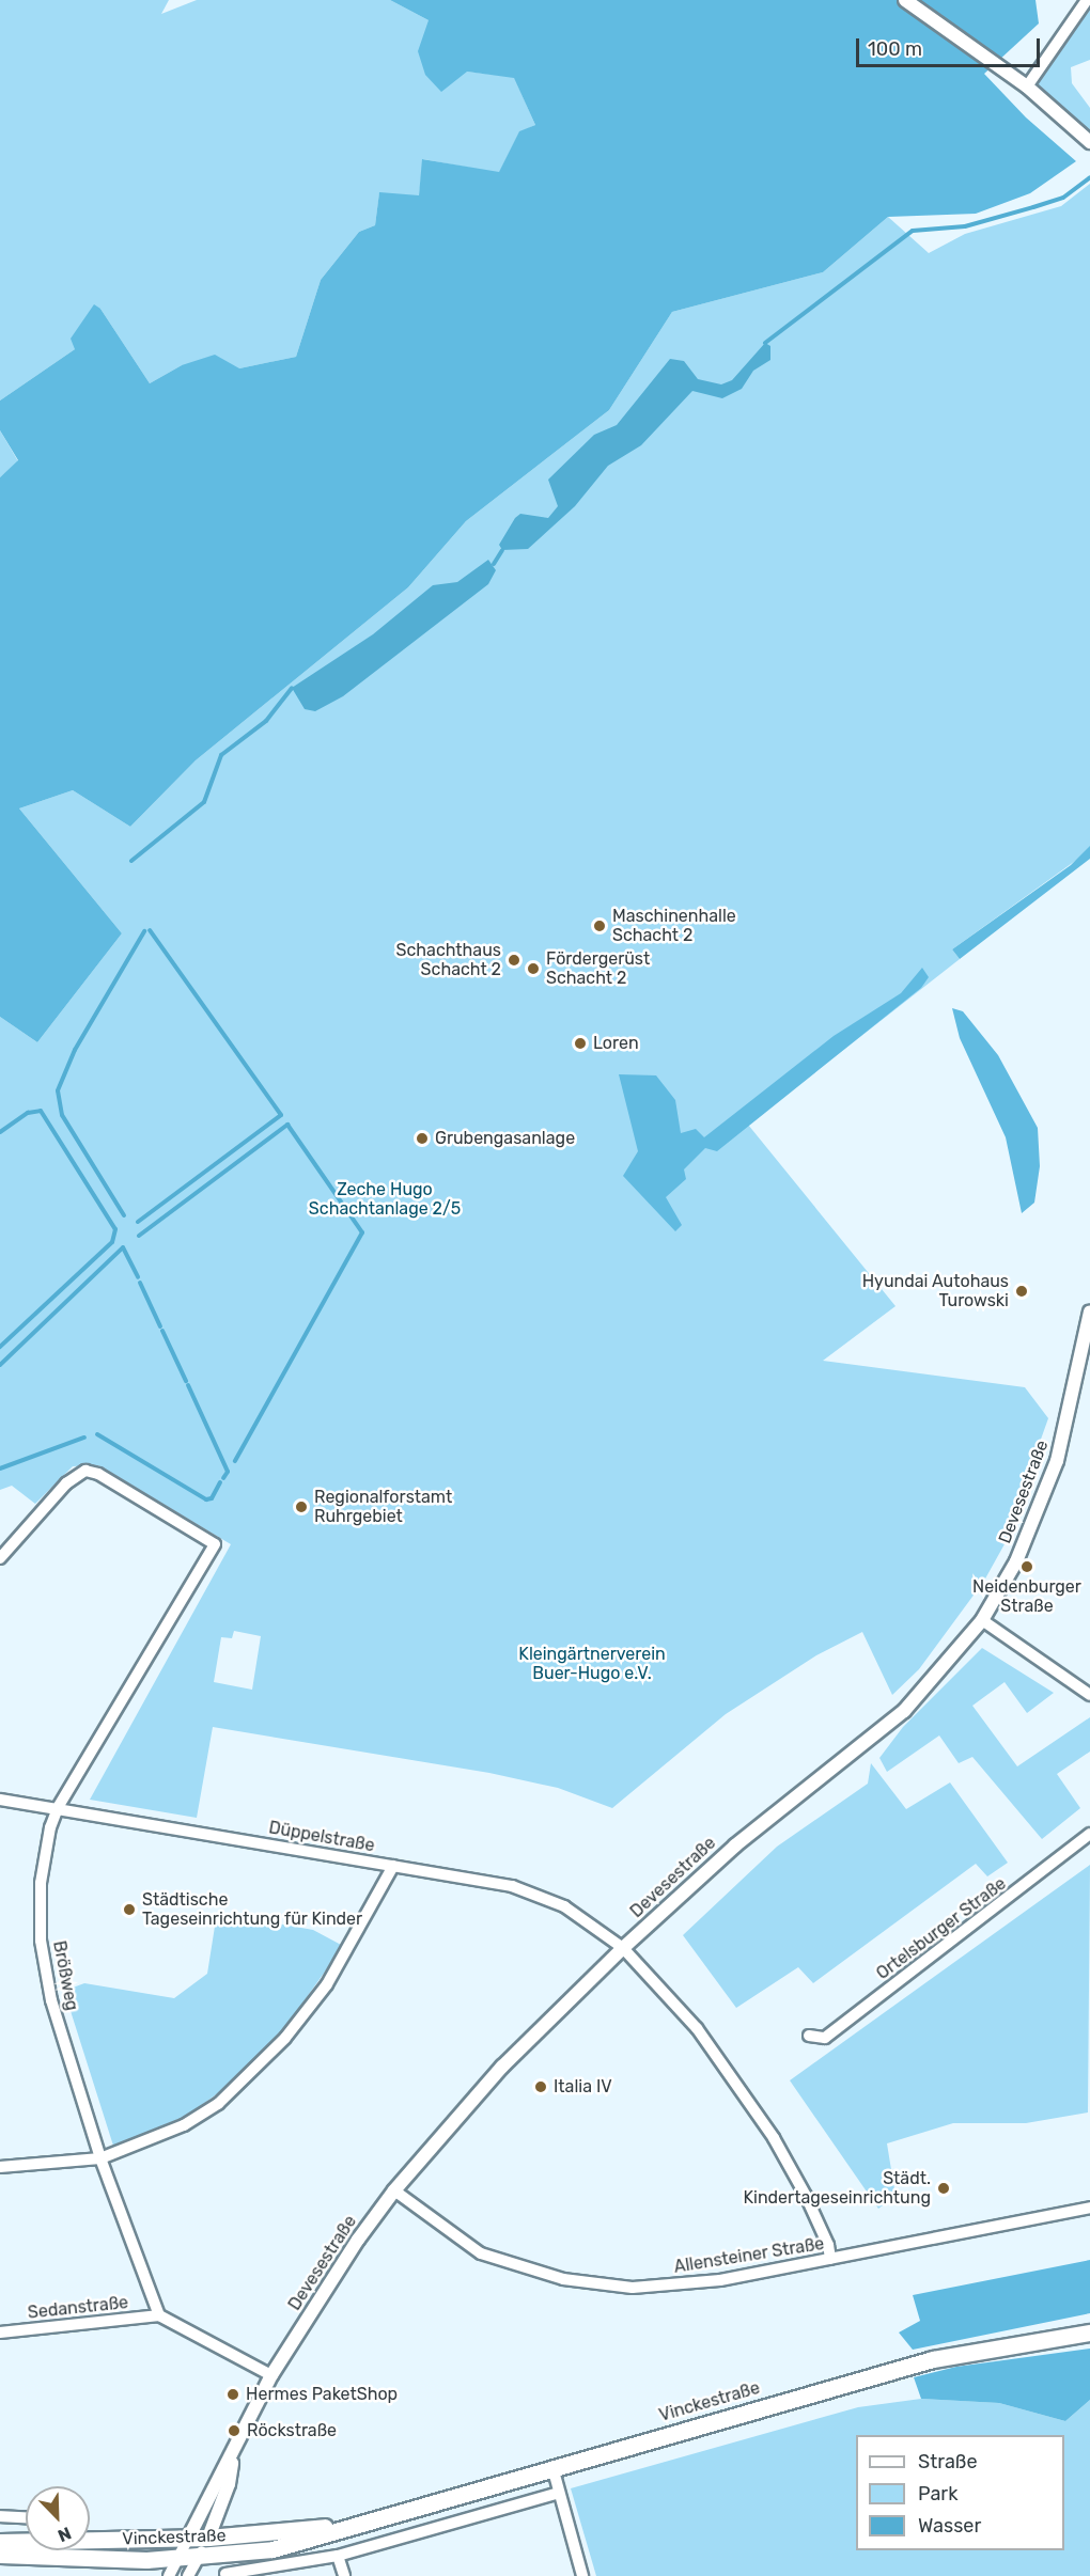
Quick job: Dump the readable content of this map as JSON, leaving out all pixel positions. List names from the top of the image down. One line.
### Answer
{"streets":{"main road":["Vinckestraße"],"street":["Devesestraße","Düppelstraße","Ortelsburger Straße","Brößweg","Allensteiner Straße","Sedanstraße"]},"crossings":[["Devesestraße","Düppelstraße"],["Devesestraße","Allensteiner Straße"],["Devesestraße","Vinckestraße"],["Düppelstraße","Brößweg"],["Düppelstraße","Allensteiner Straße"],["Brößweg","Sedanstraße"]],"parks":["Zeche Hugo Schachtanlage 2/5","Kleingärtnerverein Buer-Hugo e.V."],"places":["Maschinenhalle Schacht 2","Schachthaus Schacht 2","Fördergerüst Schacht 2","Loren","Grubengasanlage","Hyundai Autohaus Turowski","Regionalforstamt Ruhrgebiet","Neidenburger Straße","Städtische Tageseinrichtung für Kinder","Italia IV","Städt. Kindertageseinrichtung","Hermes PaketShop","Röckstraße"],"legend":["Straße","Park","Wasser"],"scale_bar":"100 m","north":"bottom right"}
